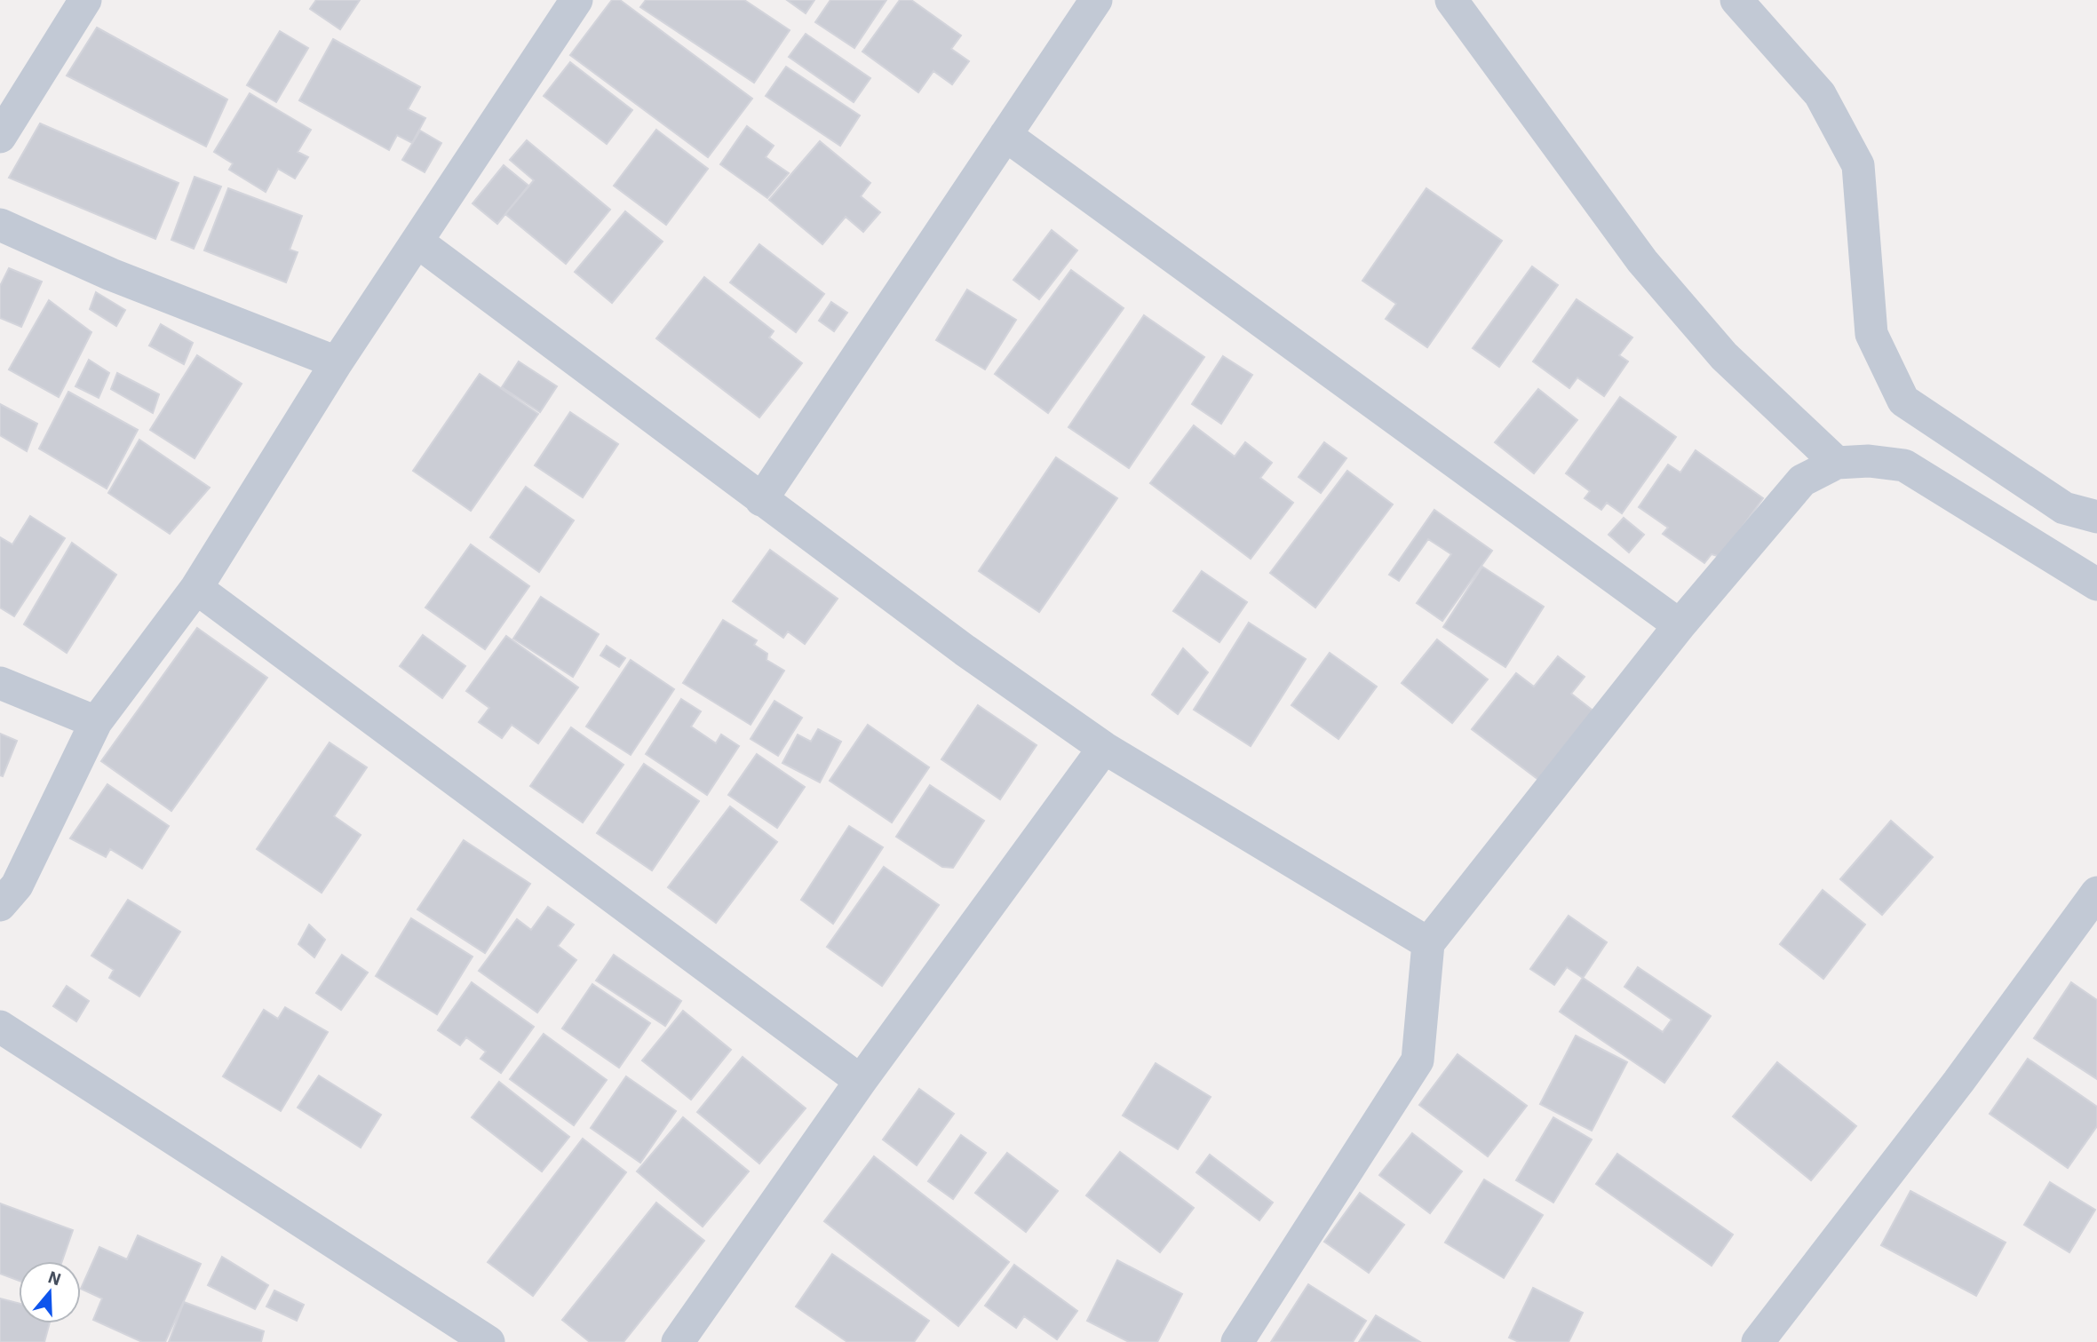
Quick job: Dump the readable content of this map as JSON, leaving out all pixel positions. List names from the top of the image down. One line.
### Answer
{"north":"top"}
